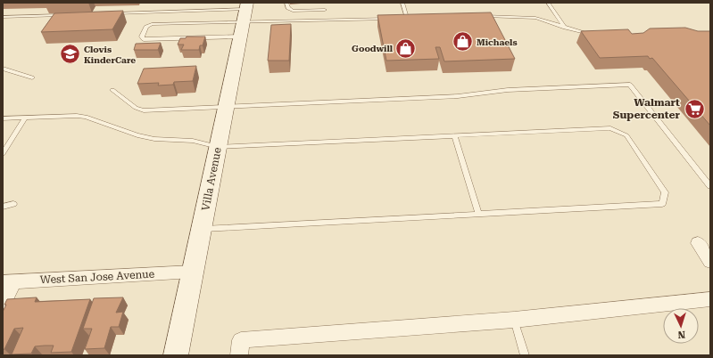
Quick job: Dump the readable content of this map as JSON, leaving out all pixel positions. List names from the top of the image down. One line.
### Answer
{"streets":{"main road":["Villa Avenue"],"street":["West San Jose Avenue"]},"crossings":[["Villa Avenue","West San Jose Avenue"]],"places":{"shop":["Michaels","Goodwill"],"school or university":["Clovis KinderCare"],"supermarket":["Walmart Supercenter"]},"north":"bottom"}
